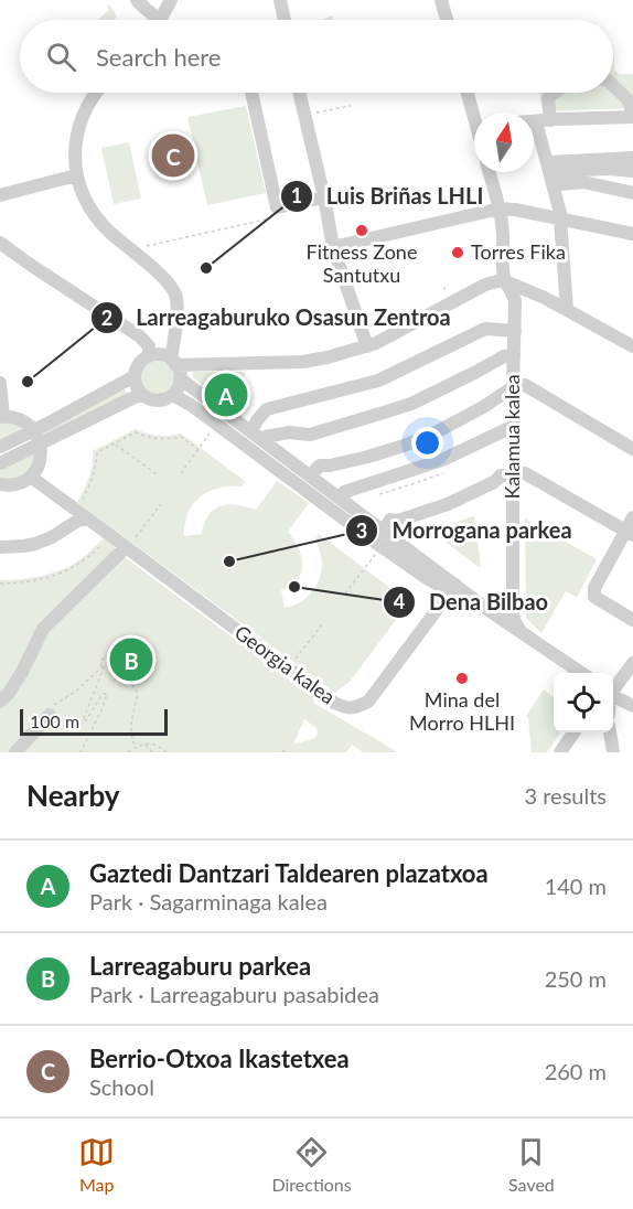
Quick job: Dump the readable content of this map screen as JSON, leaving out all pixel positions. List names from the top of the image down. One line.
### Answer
{"streets":{"street":["Kalamua kalea","Georgia kalea"]},"places":["Fitness Zone Santutxu","Torres Fika","Luis Briñas LHLI","Larreagaburuko Osasun Zentroa","Morrogana parkea","Dena Bilbao","Mina del Morro HLHI"],"scale_bar":"100 m","north":"top","page":{"search":"Search here","pins":["C","A","B"],"scale":"100 m","heading":["Nearby","3 results"],"list":[{"mark":"A","name":"Gaztedi Dantzari Taldearen plazatxoa","note":"Park · Sagarminaga kalea","value":"140 m"},{"mark":"B","name":"Larreagaburu parkea","note":"Park · Larreagaburu pasabidea","value":"250 m"},{"mark":"C","name":"Berrio-Otxoa Ikastetxea","note":"School","value":"260 m"}],"nav":["Map","Directions","Saved"]}}
